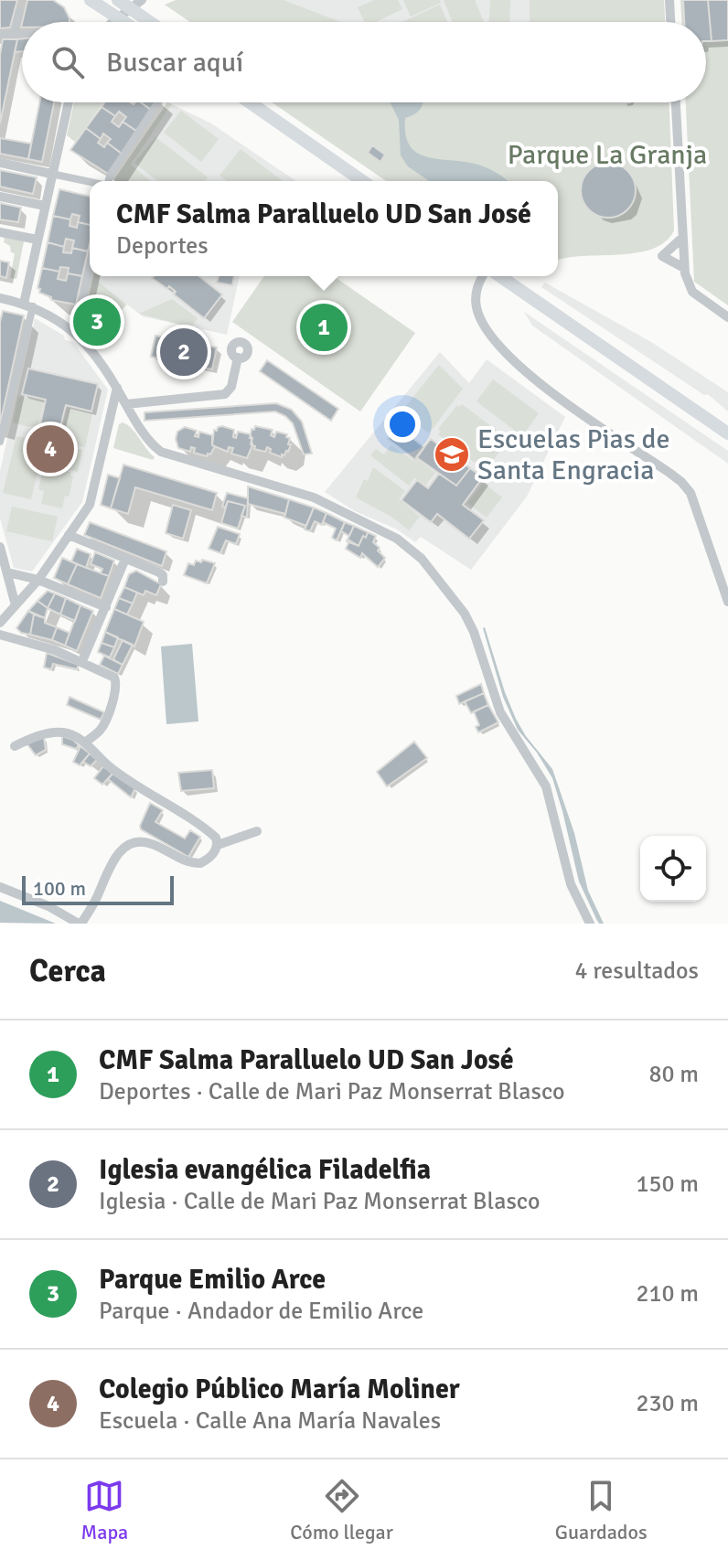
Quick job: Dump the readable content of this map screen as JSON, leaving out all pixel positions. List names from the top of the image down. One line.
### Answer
{"parks":["Parque La Granja"],"places":{"school or university":["Escuelas Pias de Santa Engracia"]},"scale_bar":"100 m","page":{"search":"Buscar aquí","popup":["CMF Salma Paralluelo UD San José","Deportes"],"pins":["3","1","2","4"],"scale":"100 m","heading":["Cerca","4 resultados"],"list":[{"mark":"1","name":"CMF Salma Paralluelo UD San José","note":"Deportes · Calle de Mari Paz Monserrat Blasco","value":"80 m"},{"mark":"2","name":"Iglesia evangélica Filadelfia","note":"Iglesia · Calle de Mari Paz Monserrat Blasco","value":"150 m"},{"mark":"3","name":"Parque Emilio Arce","note":"Parque · Andador de Emilio Arce","value":"210 m"},{"mark":"4","name":"Colegio Público María Moliner","note":"Escuela · Calle Ana María Navales","value":"230 m"}],"nav":["Mapa","Cómo llegar","Guardados"]}}
